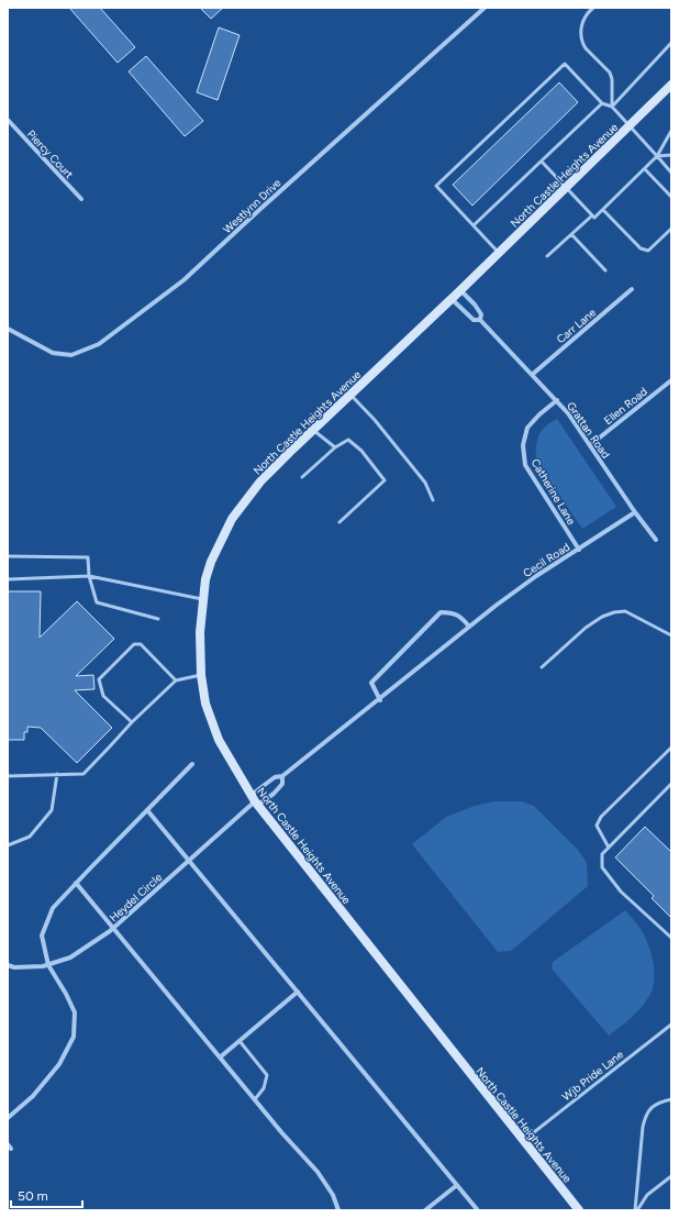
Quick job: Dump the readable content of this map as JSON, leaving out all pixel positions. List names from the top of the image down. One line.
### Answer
{"streets":{"street":["Piercy Court","North Castle Heights Avenue","Westlynn Drive","Carr Lane","Ellen Road","Grattan Road","Catherine Lane","Cecil Road","Heydel Circle"],"lane":["Wjb Pride Lane"]},"crossings":[["North Castle Heights Avenue","Heydel Circle"],["North Castle Heights Avenue","Wjb Pride Lane"],["Carr Lane","Grattan Road"],["Ellen Road","Grattan Road"],["Grattan Road","Catherine Lane"],["Grattan Road","Cecil Road"],["Catherine Lane","Cecil Road"]],"scale_bar":"50 m"}
